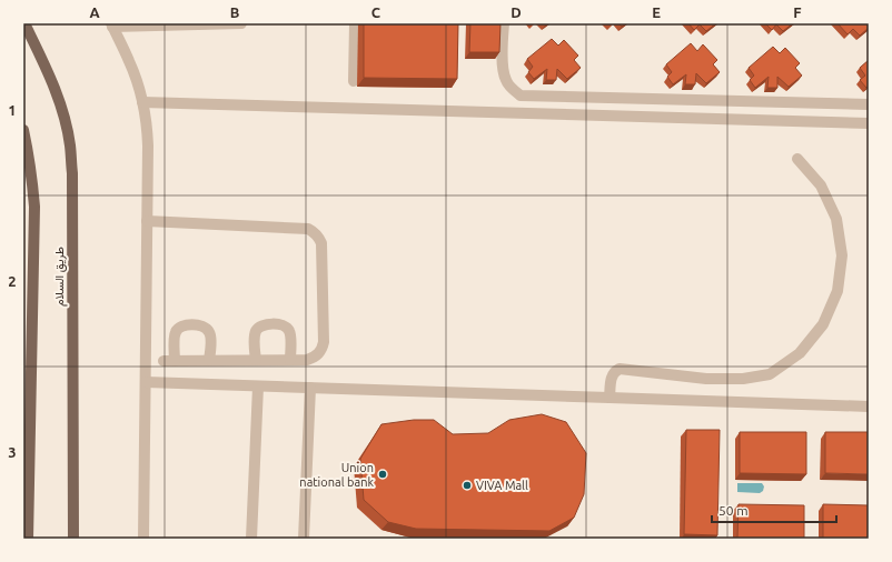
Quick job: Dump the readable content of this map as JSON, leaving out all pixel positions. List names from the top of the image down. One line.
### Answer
{"streets":{"main road":["طريق السلام"]},"places":["Union national bank","VIVA Mall"],"scale_bar":"50 m","grid":{"columns":["A","B","C","D","E","F"],"rows":["1","2","3"]}}
